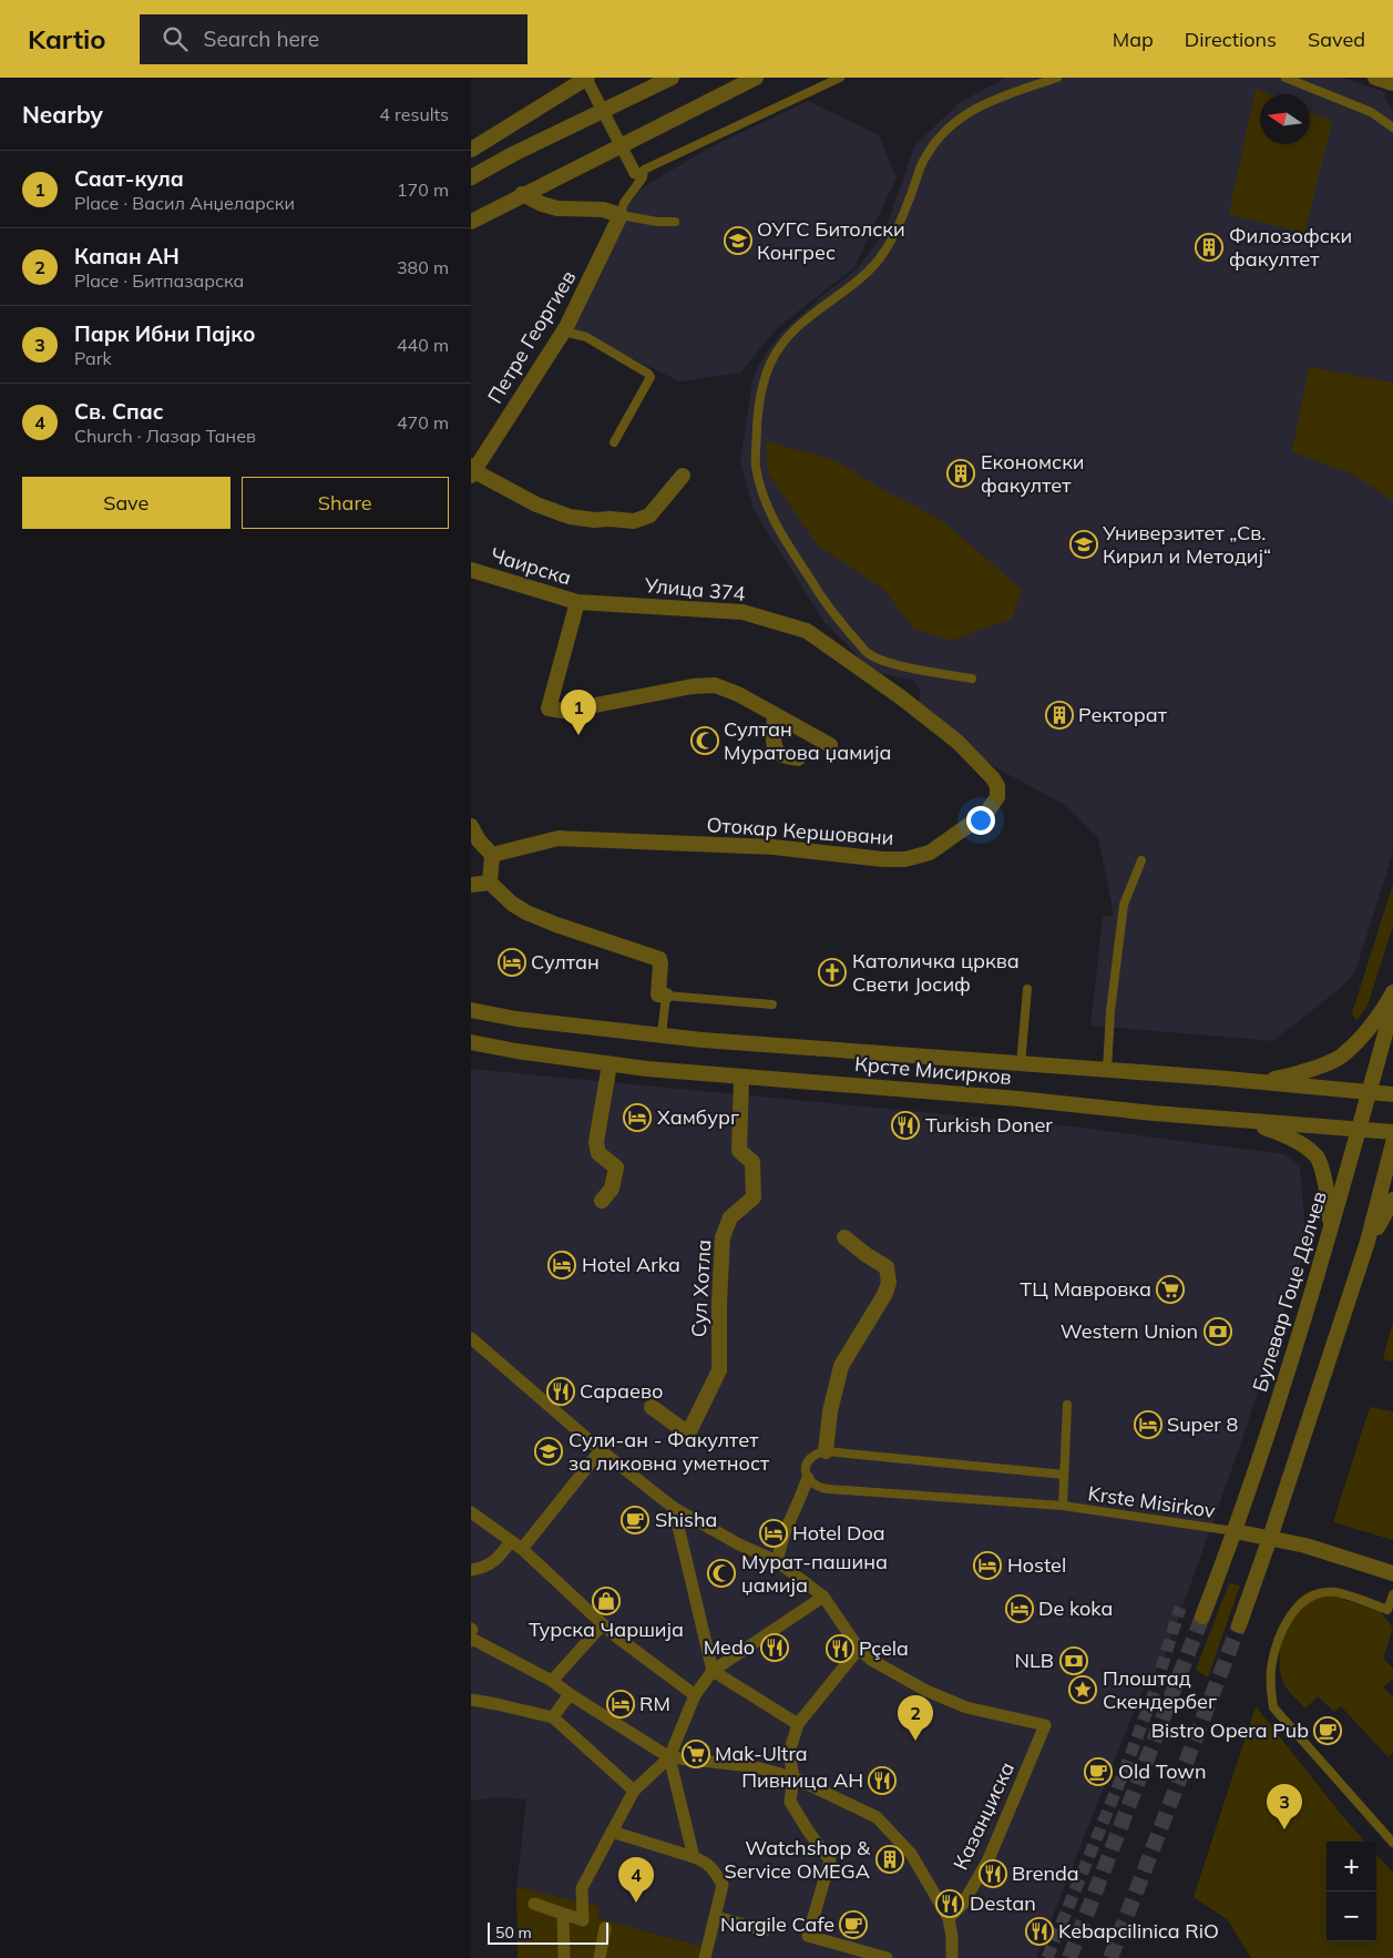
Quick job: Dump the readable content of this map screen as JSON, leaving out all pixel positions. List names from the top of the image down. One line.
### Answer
{"streets":{"street":["Петре Георгиев","Чаирска","Улица 374","Отокар Кершовани","Крсте Мисирков","Сул Хотла","Булевар Гоце Делчев","Казанџиска"],"lane":["Krste Misirkov"]},"crossings":[["Чаирска","Улица 374"],["Улица 374","Отокар Кершовани"],["Крсте Мисирков","Сул Хотла"],["Крсте Мисирков","Булевар Гоце Делчев"],["Булевар Гоце Делчев","Krste Misirkov"]],"places":{"school or university":["ОУГС Битолски Конгрес","Универзитет „Св. Кирил и Методиј“","Сули-ан - Факултет за ликовна уметност"],"building":["Филозофски факултет","Економски факултет","Ректорат","Watchshop & Service OMEGA"],"mosque":["Султан Муратова џамија","Мурат-пашина џамија"],"hotel":["Султан","Хамбург","Hotel Arka","Super 8","Hotel Doa","Hostel","De koka","RM"],"church":["Католичка црква Свети Јосиф"],"restaurant":["Turkish Doner","Сараево","Medo","Pçela","Пивница АН","Brenda","Destan","Kebapcilinica RiO"],"supermarket":["ТЦ Мавровка","Mak-Ultra"],"bank":["Western Union","NLB"],"cafe":["Shisha","Bistro Opera Pub","Old Town","Nargile Cafe"],"shop":["Турска Чаршија"],"place":["Плоштад Скендербег"]},"scale_bar":"50 m","north":"left","page":{"header":"Kartio","search":"Search here","nav":["Map","Directions","Saved"],"heading":["Nearby","4 results"],"list":[{"mark":"1","name":"Саат-кула","note":"Place · Васил Анџеларски","value":"170 m"},{"mark":"2","name":"Капан АН","note":"Place · Битпазарска","value":"380 m"},{"mark":"3","name":"Парк Ибни Пајко","note":"Park","value":"440 m"},{"mark":"4","name":"Св. Спас","note":"Church · Лазар Танев","value":"470 m"}],"buttons":["Save","Share"],"pins":["1","2","3","4"],"map_buttons":["+","−"],"scale":"50 m"}}
